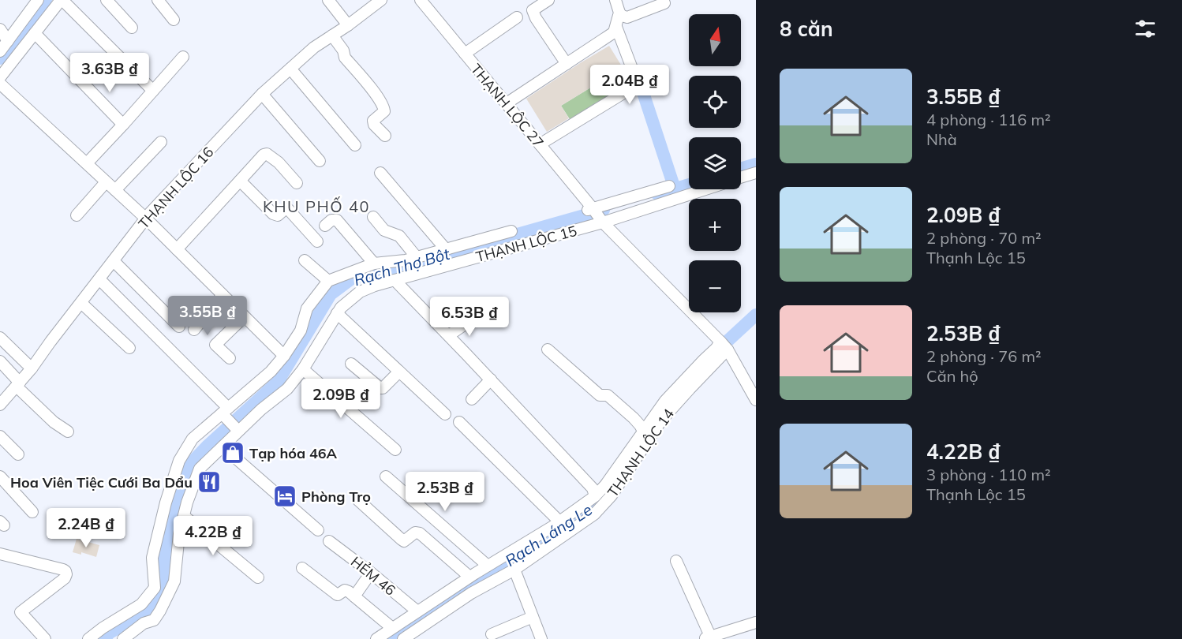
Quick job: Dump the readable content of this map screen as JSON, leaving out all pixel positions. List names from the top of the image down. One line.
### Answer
{"streets":{"street":["THẠNH LỘC 27","THẠNH LỘC 16","THẠNH LỘC 15","THẠNH LỘC 14","HẺM 46"]},"crossings":[["THẠNH LỘC 27","THẠNH LỘC 15"],["THẠNH LỘC 27","THẠNH LỘC 14"],["THẠNH LỘC 15","THẠNH LỘC 14"],["THẠNH LỘC 14","HẺM 46"]],"districts":["KHU PHỐ 40"],"water":["Rạch Thợ Bột","Rạch Láng Le"],"places":{"shop":["Tạp hóa 46A"],"restaurant":["Hoa Viên Tiệc Cưới Ba Dẩu"],"hotel":["Phòng Trọ"]},"north":"top","page":{"heading":"8 căn","map_buttons":["+","−"],"price":["3.63B ₫","2.04B ₫","3.55B ₫","6.53B ₫","2.09B ₫","2.53B ₫","2.24B ₫","4.22B ₫"],"list":[{"name":"3.55B ₫","note":"4 phòng · 116 m² · Nhà"},{"name":"2.09B ₫","note":"2 phòng · 70 m² · Thạnh Lộc 15"},{"name":"2.53B ₫","note":"2 phòng · 76 m² · Căn hộ"},{"name":"4.22B ₫","note":"3 phòng · 110 m² · Thạnh Lộc 15"}]}}
